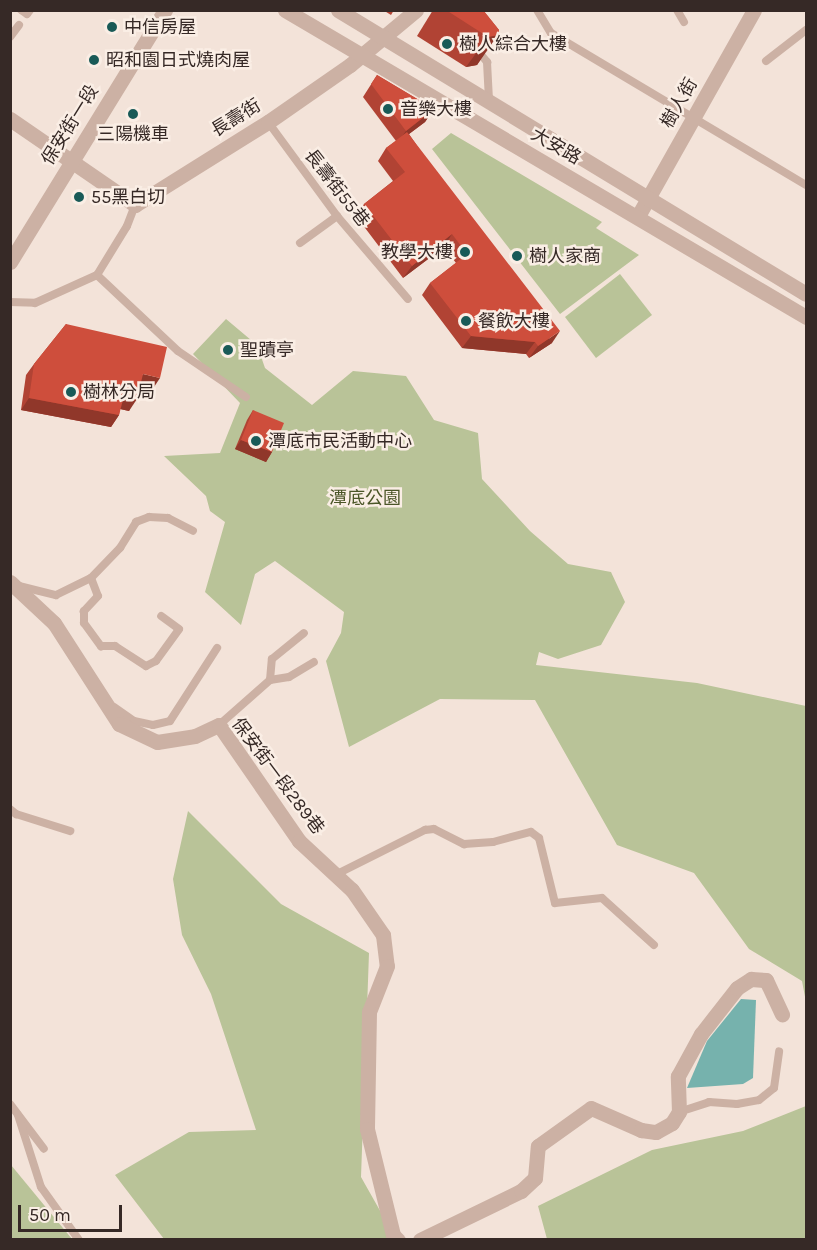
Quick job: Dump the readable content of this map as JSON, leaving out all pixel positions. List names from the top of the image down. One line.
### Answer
{"streets":{"street":["樹人街","長壽街","保安街一段","大安路","保安街一段289巷"],"lane":["長壽街55巷"]},"crossings":[["樹人街","大安路"],["長壽街","大安路"],["長壽街","長壽街55巷"]],"parks":["潭底公園"],"places":["中信房屋","樹人綜合大樓","昭和園日式燒肉屋","音樂大樓","三陽機車","55黑白切","教學大樓","樹人家商","餐飲大樓","聖蹟亭","樹林分局","潭底市民活動中心"],"scale_bar":"50 m"}
